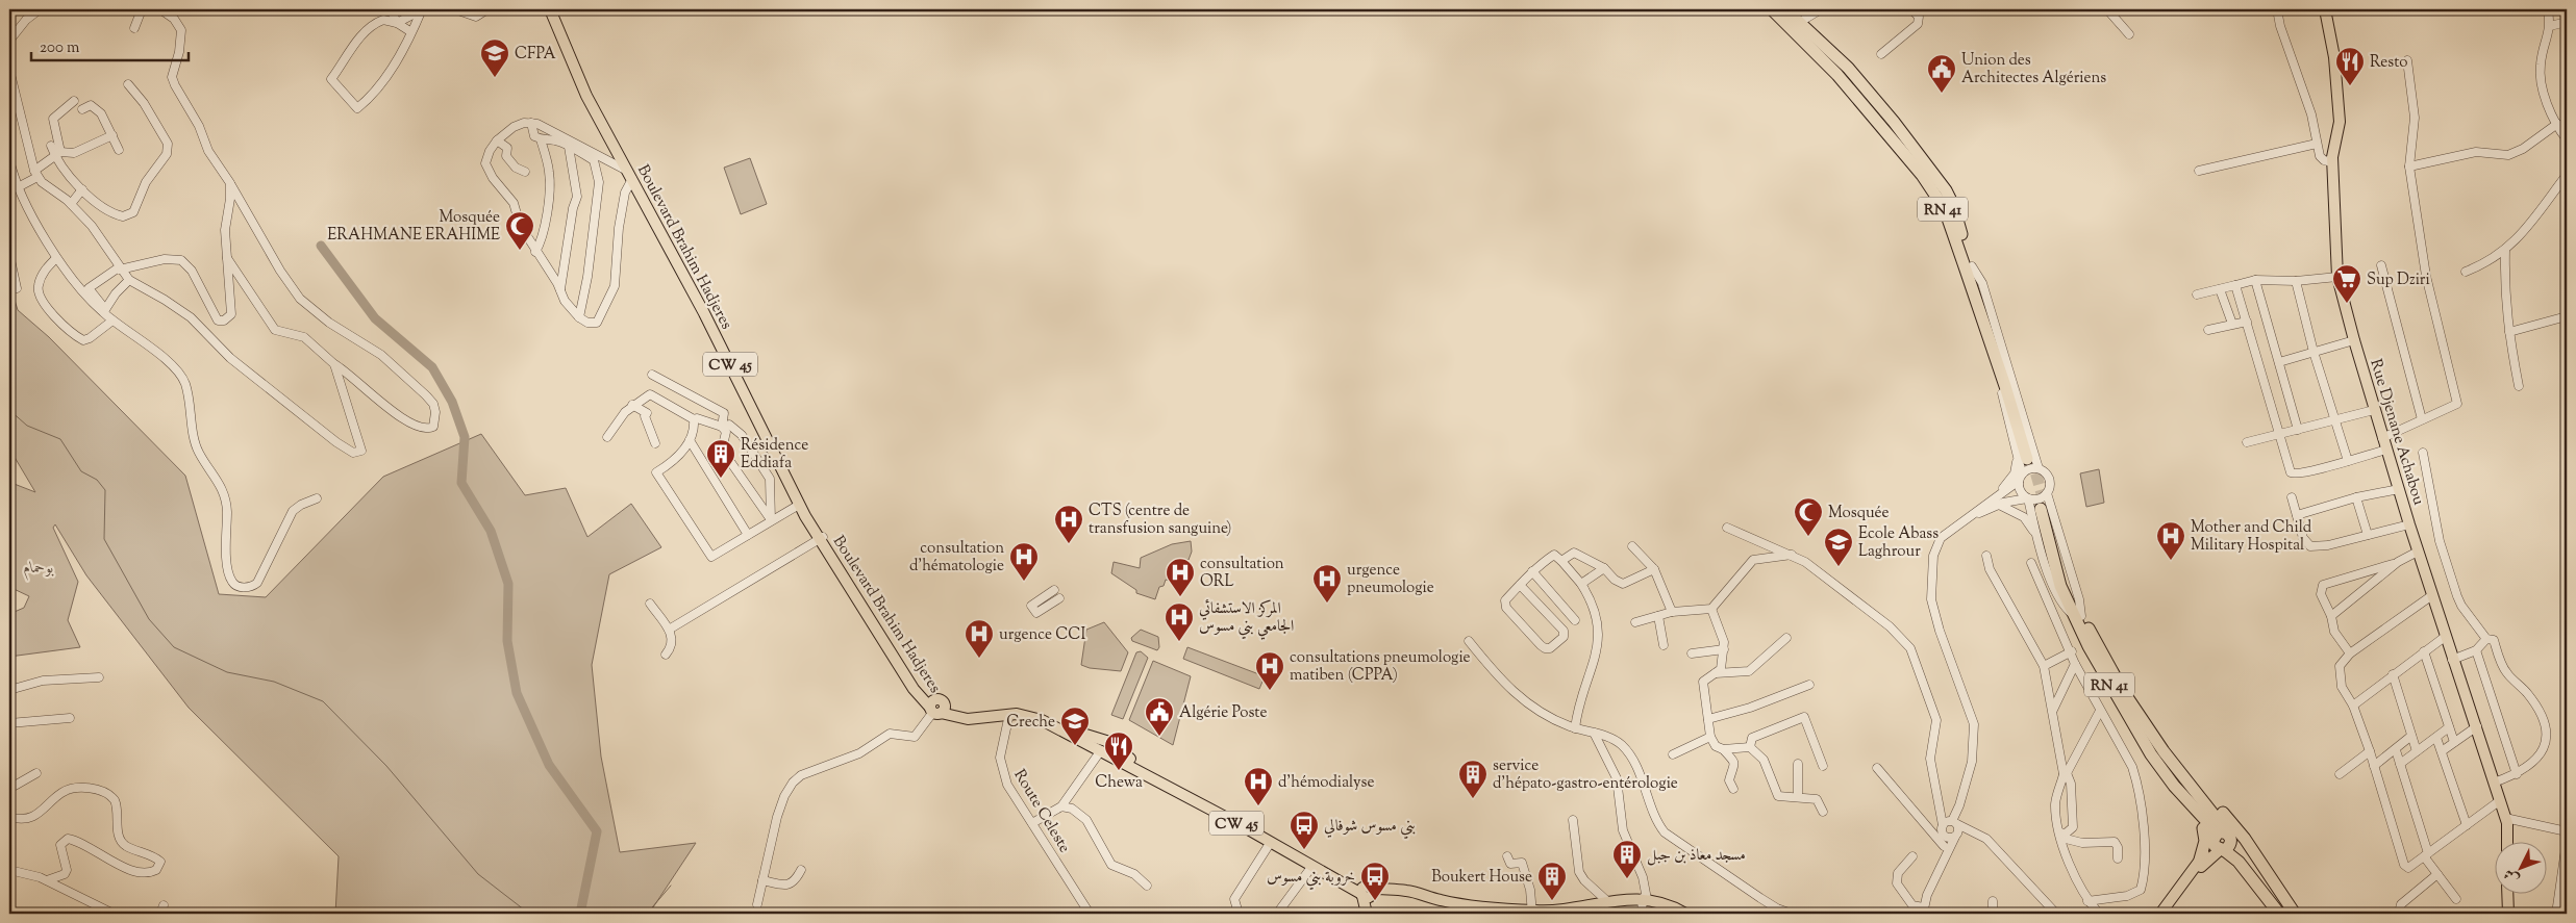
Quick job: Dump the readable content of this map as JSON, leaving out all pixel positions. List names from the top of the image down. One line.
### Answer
{"streets":{"highway":["RN 41"],"main road":["Boulevard Brahim Hadjeres","CW 45","Rue Djenane Achabou"],"street":["Route Celeste"]},"crossings":[["Boulevard Brahim Hadjeres","Route Celeste"]],"parks":["بوحمام"],"places":{"school or university":["CFPA","Ecole Abass Laghrour","Creche"],"restaurant":["Resto","Chewa"],"public building":["Union des Architectes Algériens","Algérie Poste"],"mosque":["Mosquée ERAHMANE ERAHIME","Mosquée"],"supermarket":["Sup Dziri"],"building":["Résidence Eddiafa","service d'hépato-gastro-entérologie","مسجد معاذ بن جبل","Boukert House"],"hospital":["CTS (centre de transfusion sanguine)","Mother and Child Military Hospital","consultation d'hématologie","consultation ORL","urgence pneumologie","المركز الاستشفائي الجامعي بني مسوس","urgence CCI","consultations pneumologie matiben (CPPA)","d'hémodialyse"],"bus stop":["بني مسوس شوفالي","خروبة بني مسوس"]},"scale_bar":"200 m","north":"bottom left"}
